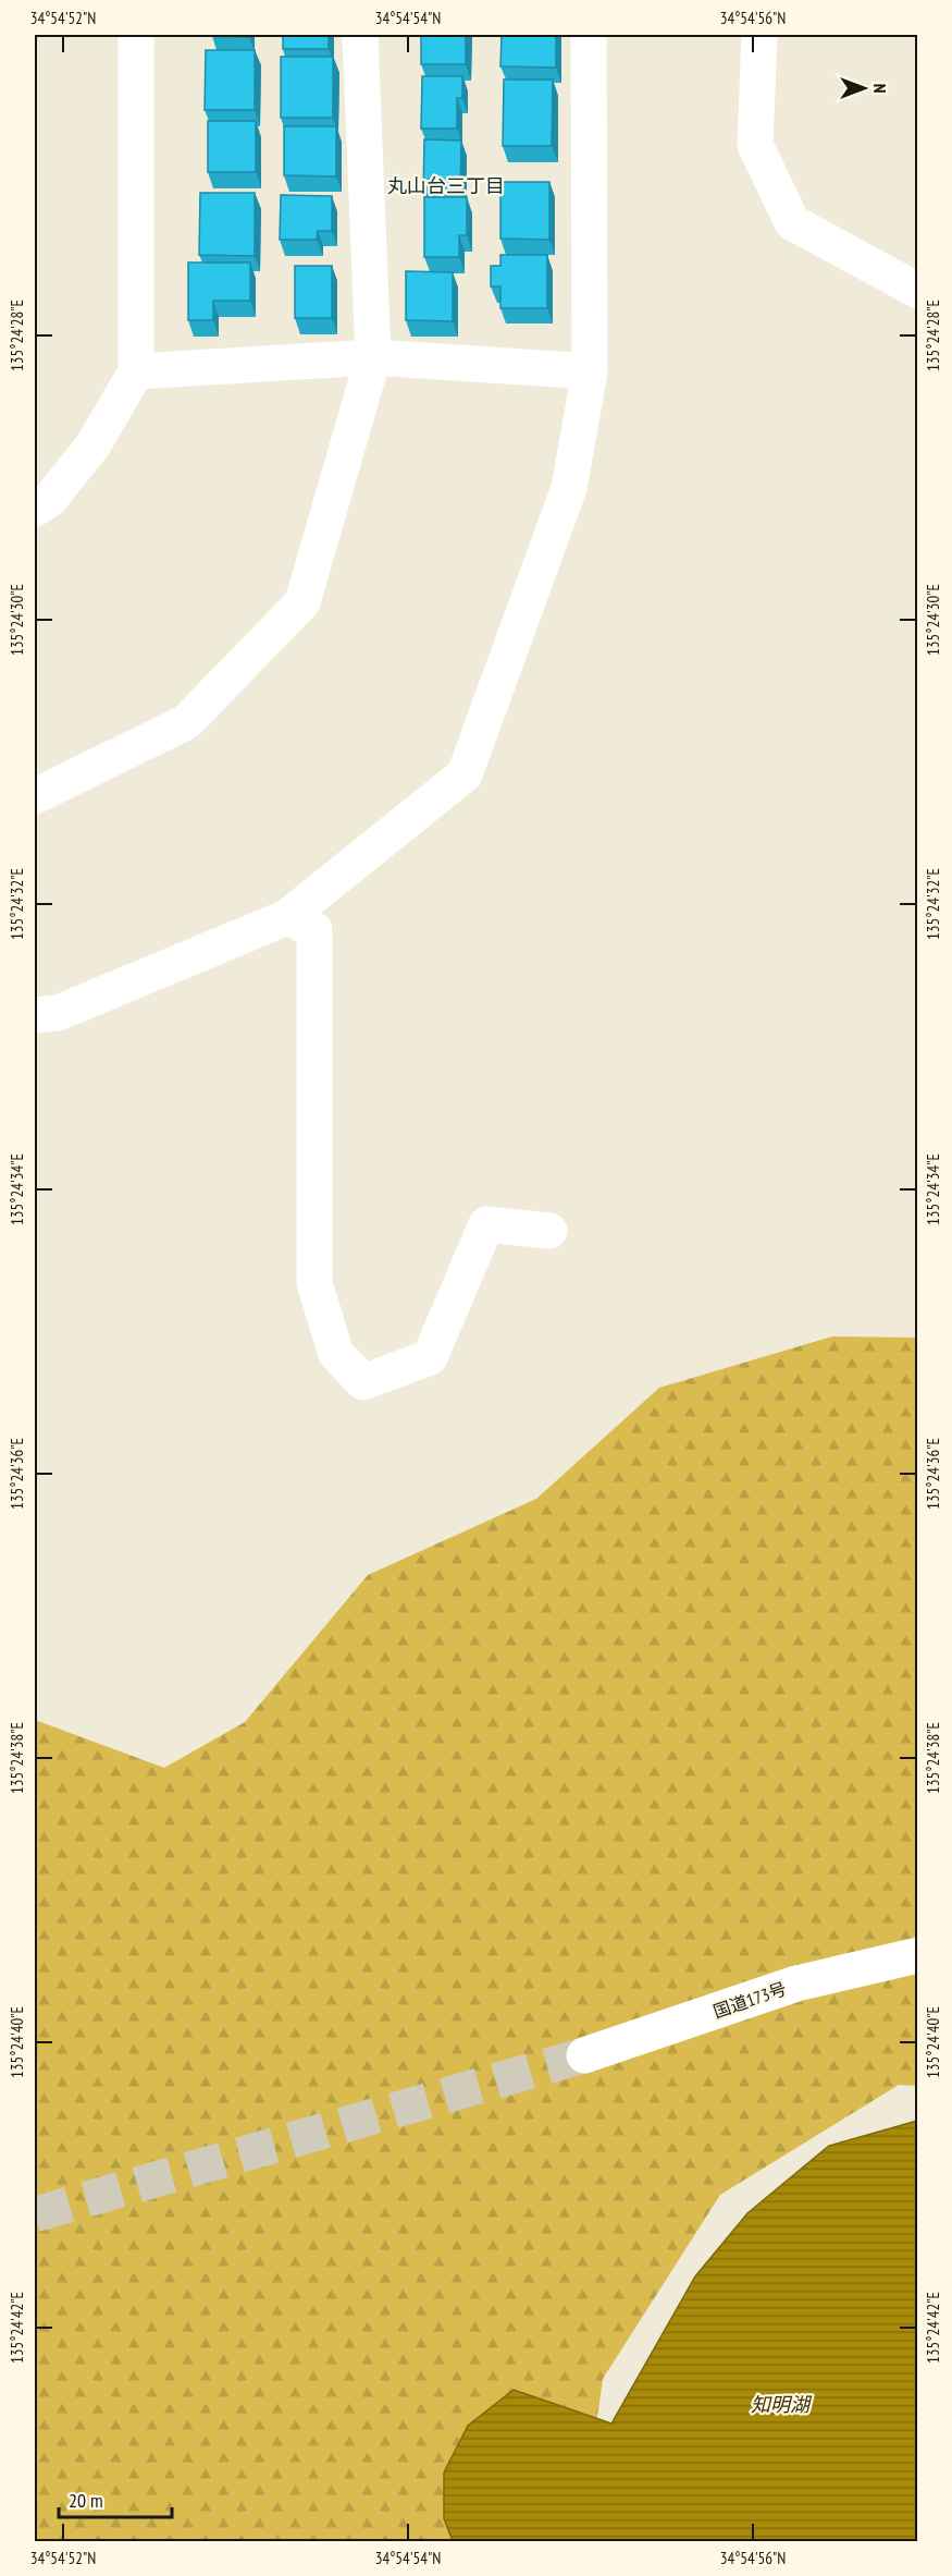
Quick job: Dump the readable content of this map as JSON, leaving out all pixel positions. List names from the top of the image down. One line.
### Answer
{"streets":{"main road":["国道173号"]},"districts":["丸山台三丁目"],"water":["知明湖"],"scale_bar":"20 m","north":"right","coordinates":["34°54'52\"N","34°54'54\"N","34°54'56\"N","135°24'28\"E","135°24'30\"E","135°24'32\"E","135°24'34\"E","135°24'36\"E","135°24'38\"E","135°24'40\"E","135°24'42\"E"]}
